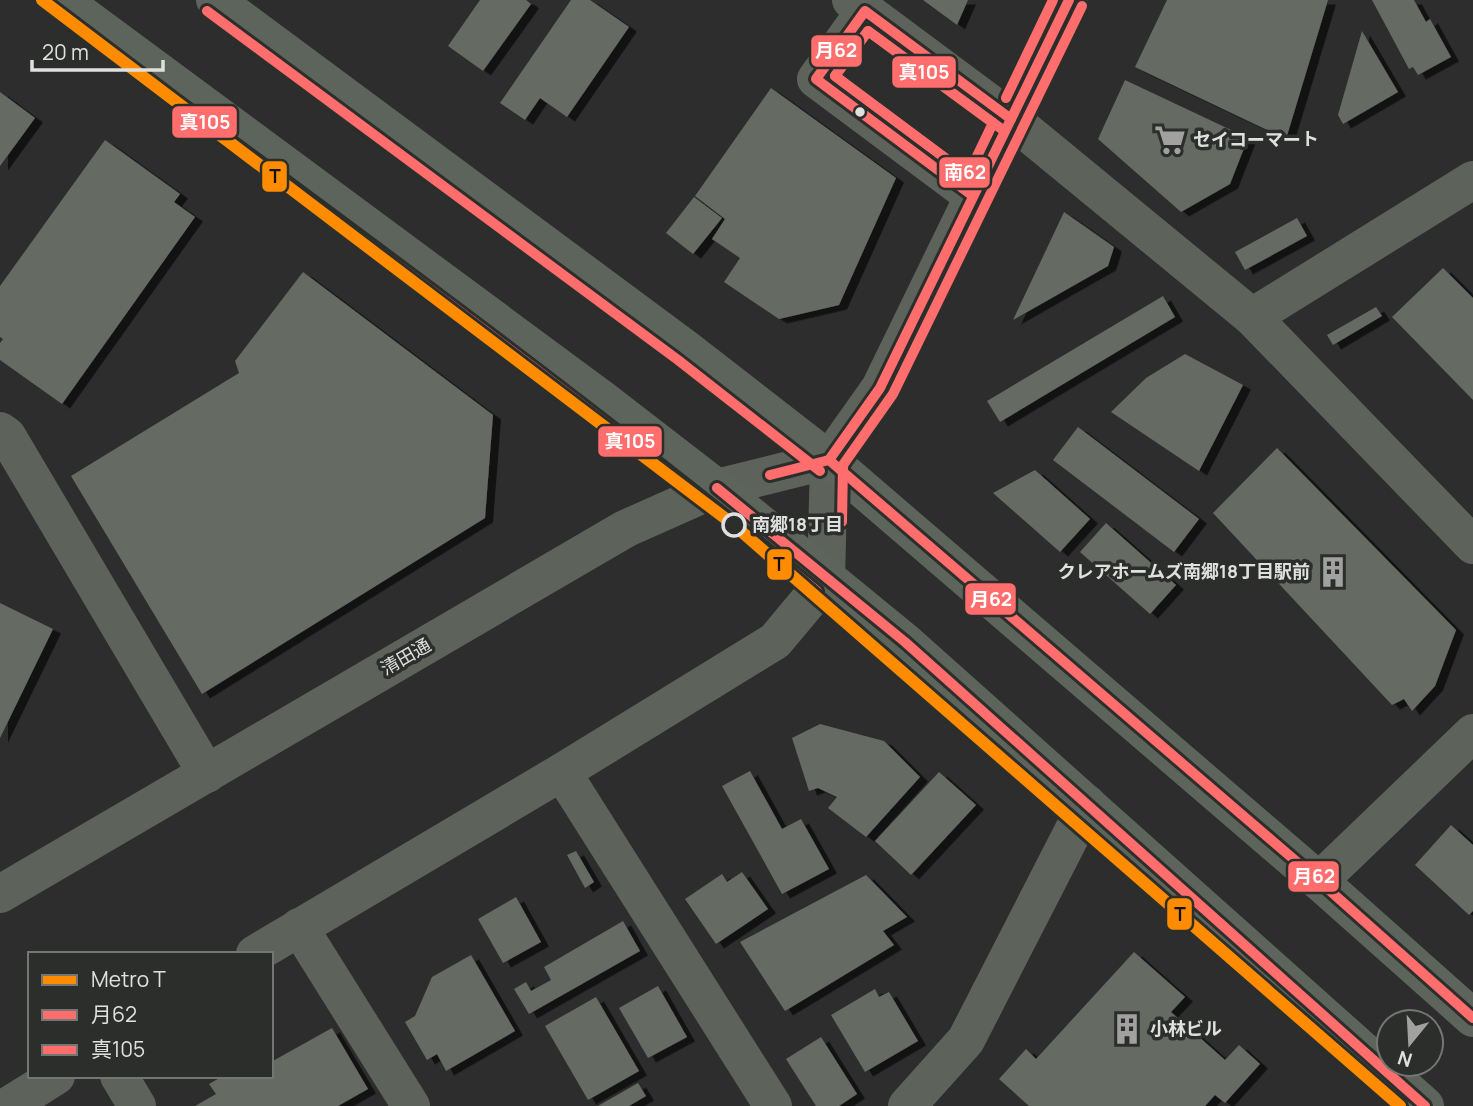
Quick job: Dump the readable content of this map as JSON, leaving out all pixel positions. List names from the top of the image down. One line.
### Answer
{"streets":{"street":["清田通"]},"places":{"supermarket":["セイコーマート"],"other":["南郷18丁目"],"building":["クレアホームズ南郷18丁目駅前","小林ビル"]},"lines":["metro line T","transit line 月62","transit line 南62","transit line 真105"],"legend":["Metro T","月62","真105"],"scale_bar":"20 m","north":"bottom"}
